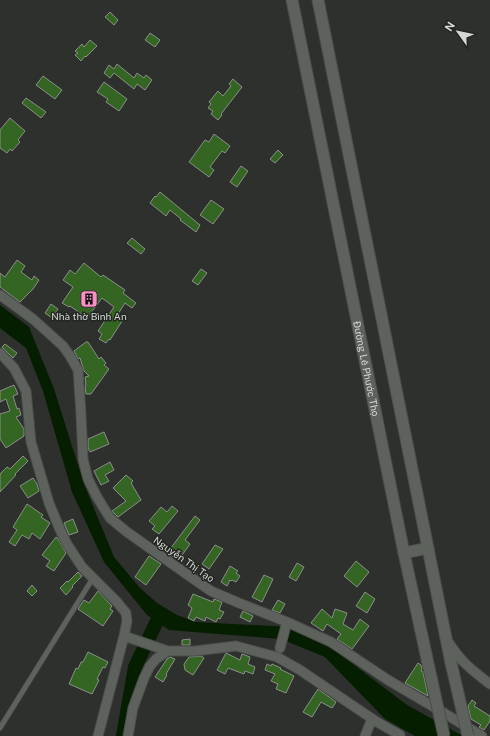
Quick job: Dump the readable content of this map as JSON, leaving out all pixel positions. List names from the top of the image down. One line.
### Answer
{"streets":{"street":["Đường Lê Phước Thọ","Nguyễn Thị Tạo"]},"places":{"building":["Nhà thờ Bình An"]},"north":"top left"}
